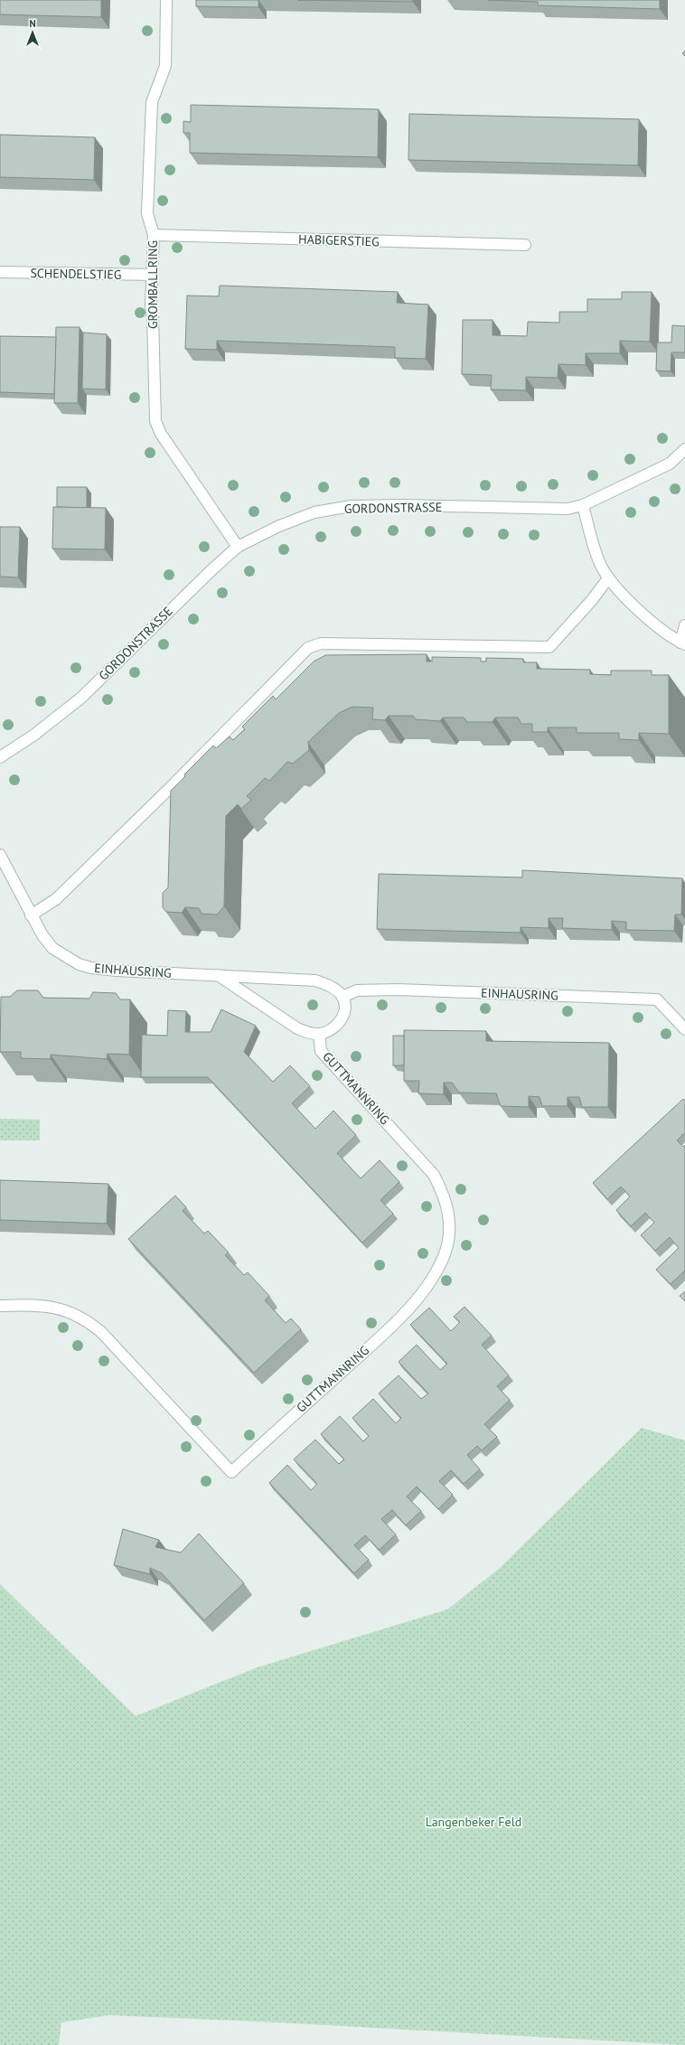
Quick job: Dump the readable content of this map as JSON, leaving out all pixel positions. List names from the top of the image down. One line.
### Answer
{"streets":{"street":["HABIGERSTIEG","SCHENDELSTIEG","GROMBALLRING","GORDONSTRASSE","EINHAUSRING","GUTTMANNRING"]},"crossings":[["HABIGERSTIEG","GROMBALLRING"],["SCHENDELSTIEG","GROMBALLRING"],["GROMBALLRING","GORDONSTRASSE"]],"parks":["Langenbeker Feld"],"north":"top"}
